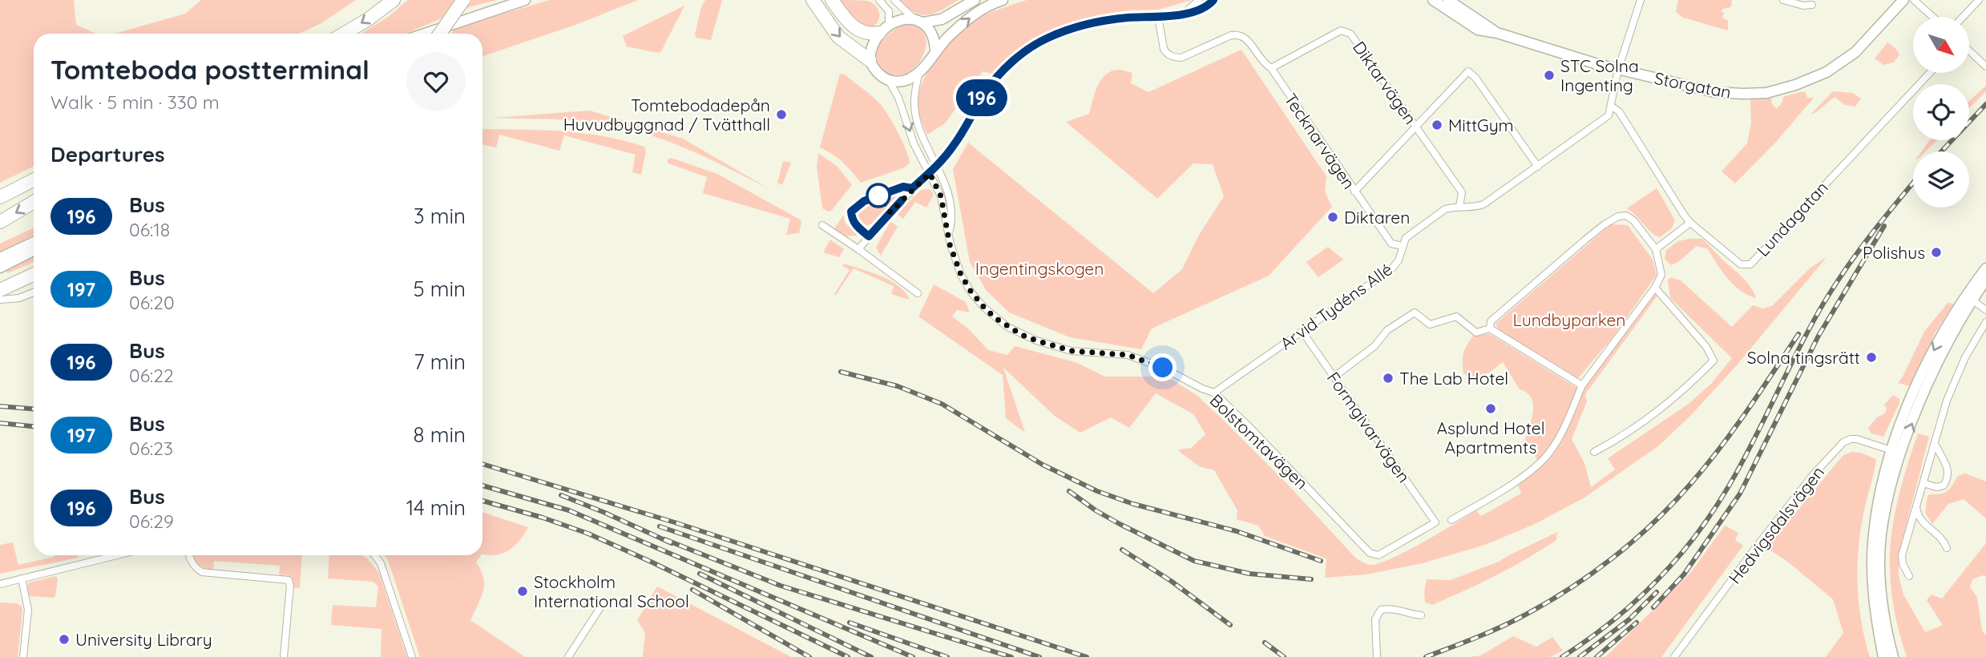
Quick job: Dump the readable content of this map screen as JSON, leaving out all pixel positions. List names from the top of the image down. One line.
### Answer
{"streets":{"street":["Diktarvägen","Storgatan","Tecknarvägen","Lundagatan","Arvid Tydéns Allé","Formgivarvägen","Bolstomtavägen","Hedvigsdalsvägen"]},"crossings":[["Diktarvägen","Tecknarvägen"],["Diktarvägen","Arvid Tydéns Allé"],["Tecknarvägen","Arvid Tydéns Allé"],["Lundagatan","Arvid Tydéns Allé"],["Arvid Tydéns Allé","Formgivarvägen"],["Arvid Tydéns Allé","Bolstomtavägen"],["Formgivarvägen","Bolstomtavägen"]],"parks":["Ingentingskogen","Lundbyparken"],"places":["STC Solna Ingenting","Tomtebodadepån Huvudbyggnad / Tvätthall","MittGym","Diktaren","Polishus","Solna tingsrätt","The Lab Hotel","Asplund Hotel Apartments","Stockholm International School","University Library"],"lines":["bus line 196"],"north":"bottom right","page":{"on_map":"196","heading":[["Tomteboda postterminal","Walk · 5 min · 330 m"],"Departures"],"list":[{"mark":"196","name":"Bus","note":"06:18","value":"3 min"},{"mark":"197","name":"Bus","note":"06:20","value":"5 min"},{"mark":"196","name":"Bus","note":"06:22","value":"7 min"},{"mark":"197","name":"Bus","note":"06:23","value":"8 min"},{"mark":"196","name":"Bus","note":"06:29","value":"14 min"}]}}
